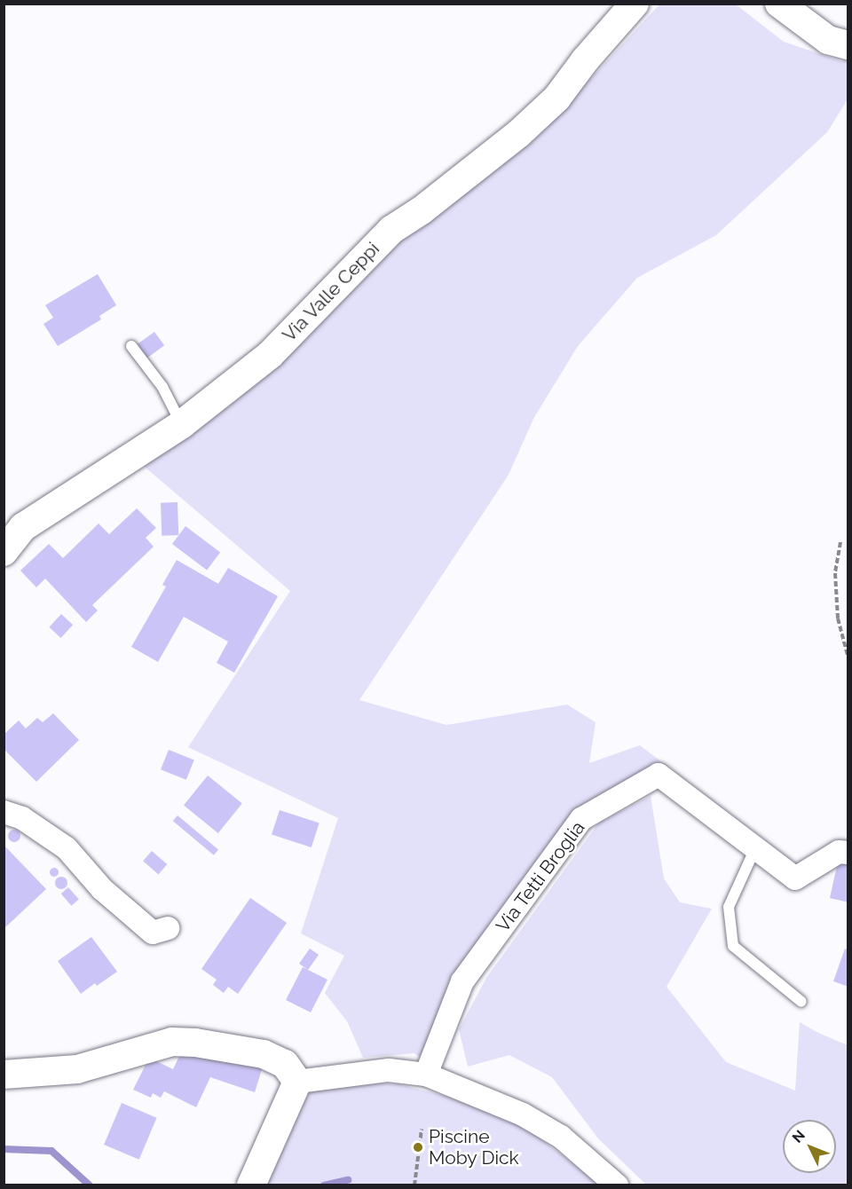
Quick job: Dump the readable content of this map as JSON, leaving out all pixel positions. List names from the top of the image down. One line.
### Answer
{"streets":{"street":["Via Valle Ceppi","Via Tetti Broglia"]},"places":["Piscine Moby Dick"],"north":"top left"}
